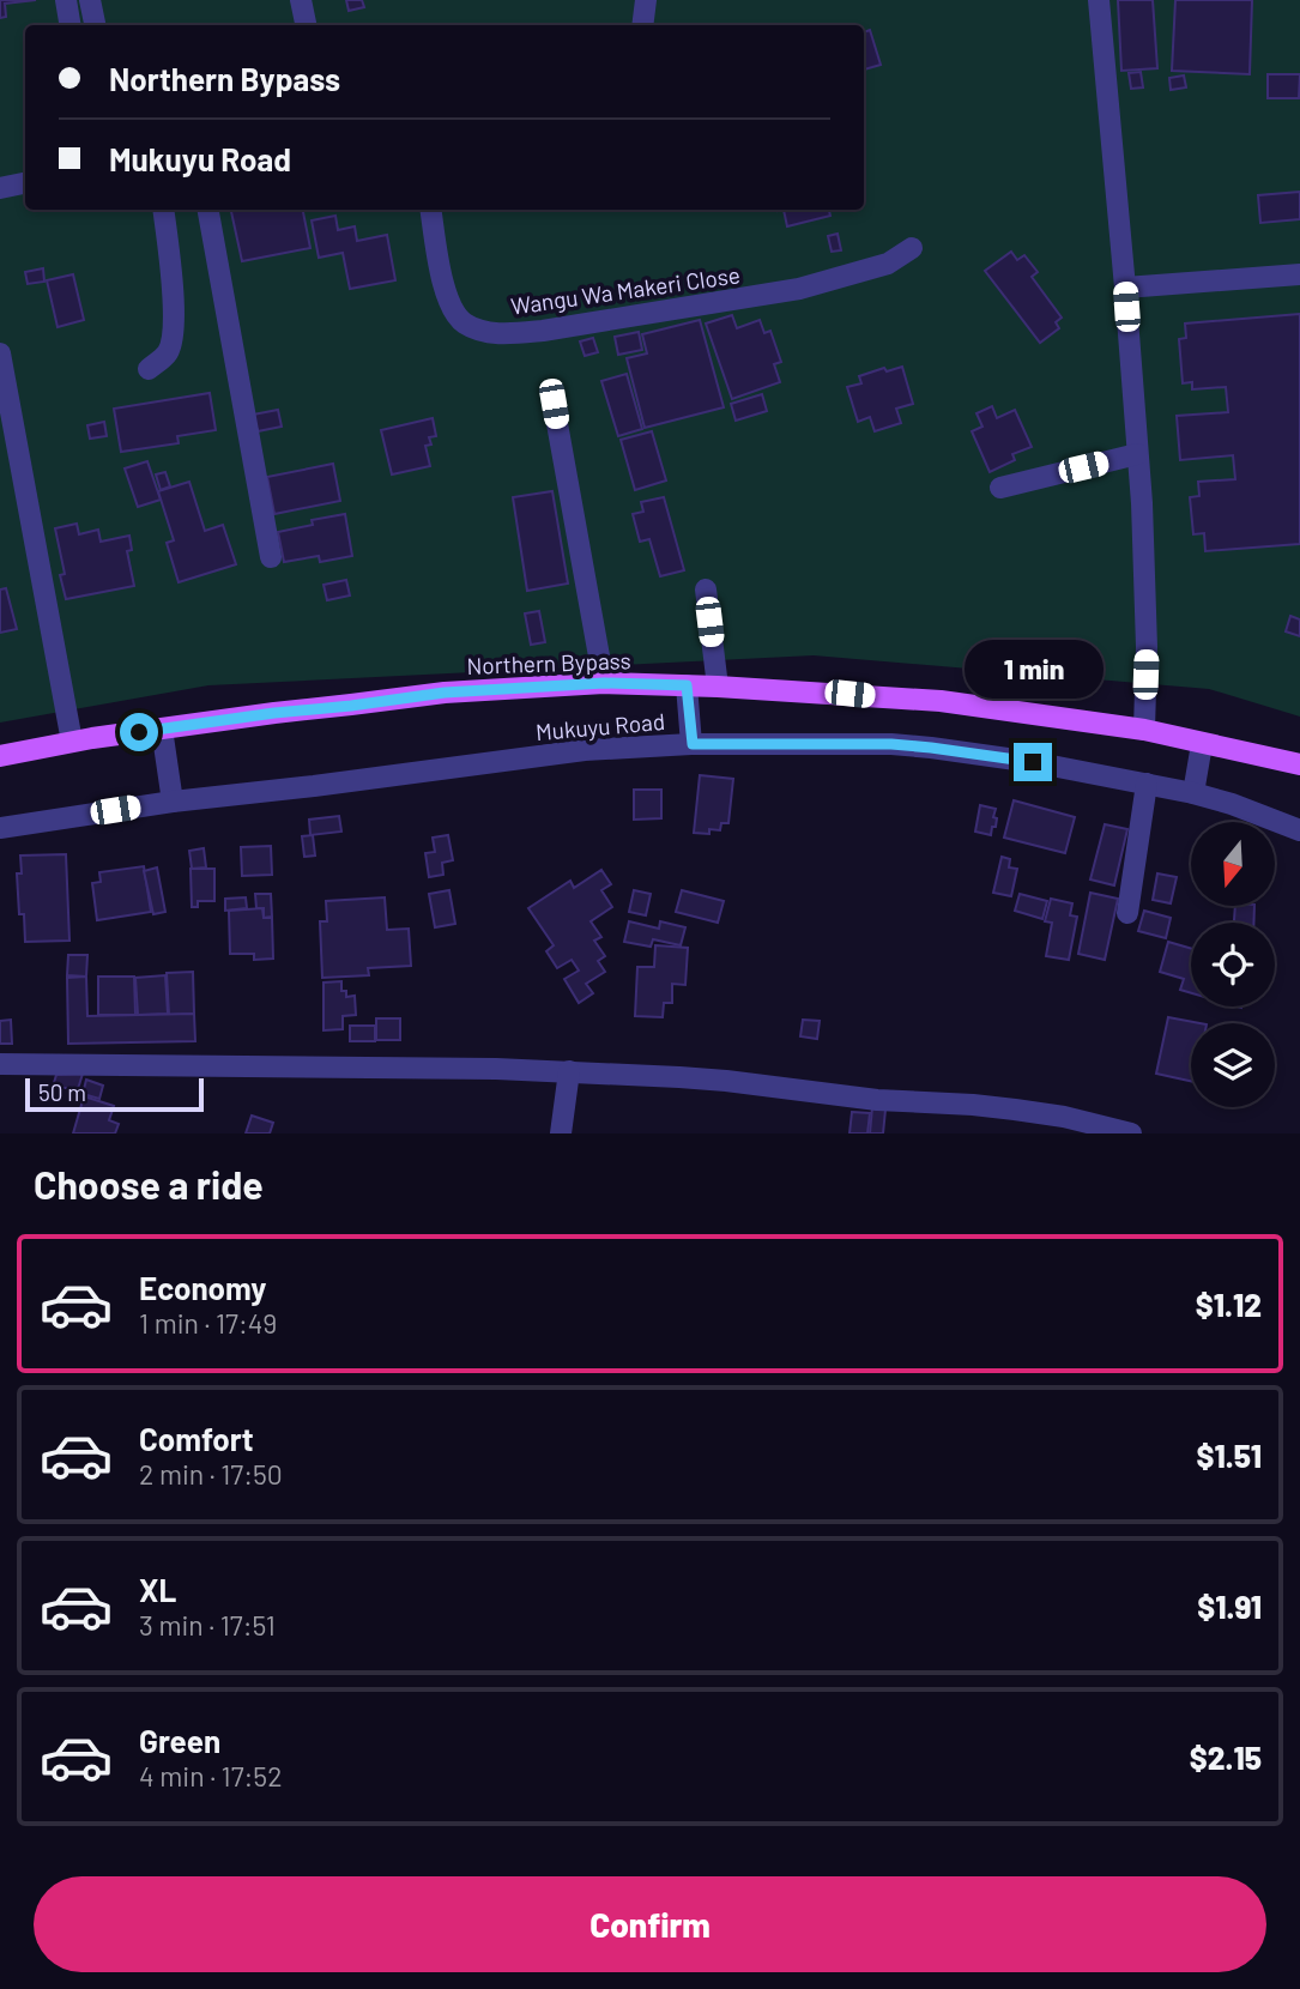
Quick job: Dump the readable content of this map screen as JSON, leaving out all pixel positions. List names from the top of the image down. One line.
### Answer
{"streets":{"main road":["Northern Bypass"],"street":["Wangu Wa Makeri Close","Mukuyu Road"]},"scale_bar":"50 m","north":"bottom","page":{"banner":["Northern Bypass","Mukuyu Road"],"bubble":"1 min","scale":"50 m","heading":"Choose a ride","list":[{"name":"Economy","note":"1 min · 17:49","value":"$1.12"},{"name":"Comfort","note":"2 min · 17:50","value":"$1.51"},{"name":"XL","note":"3 min · 17:51","value":"$1.91"},{"name":"Green","note":"4 min · 17:52","value":"$2.15"}],"buttons":"Confirm"}}
